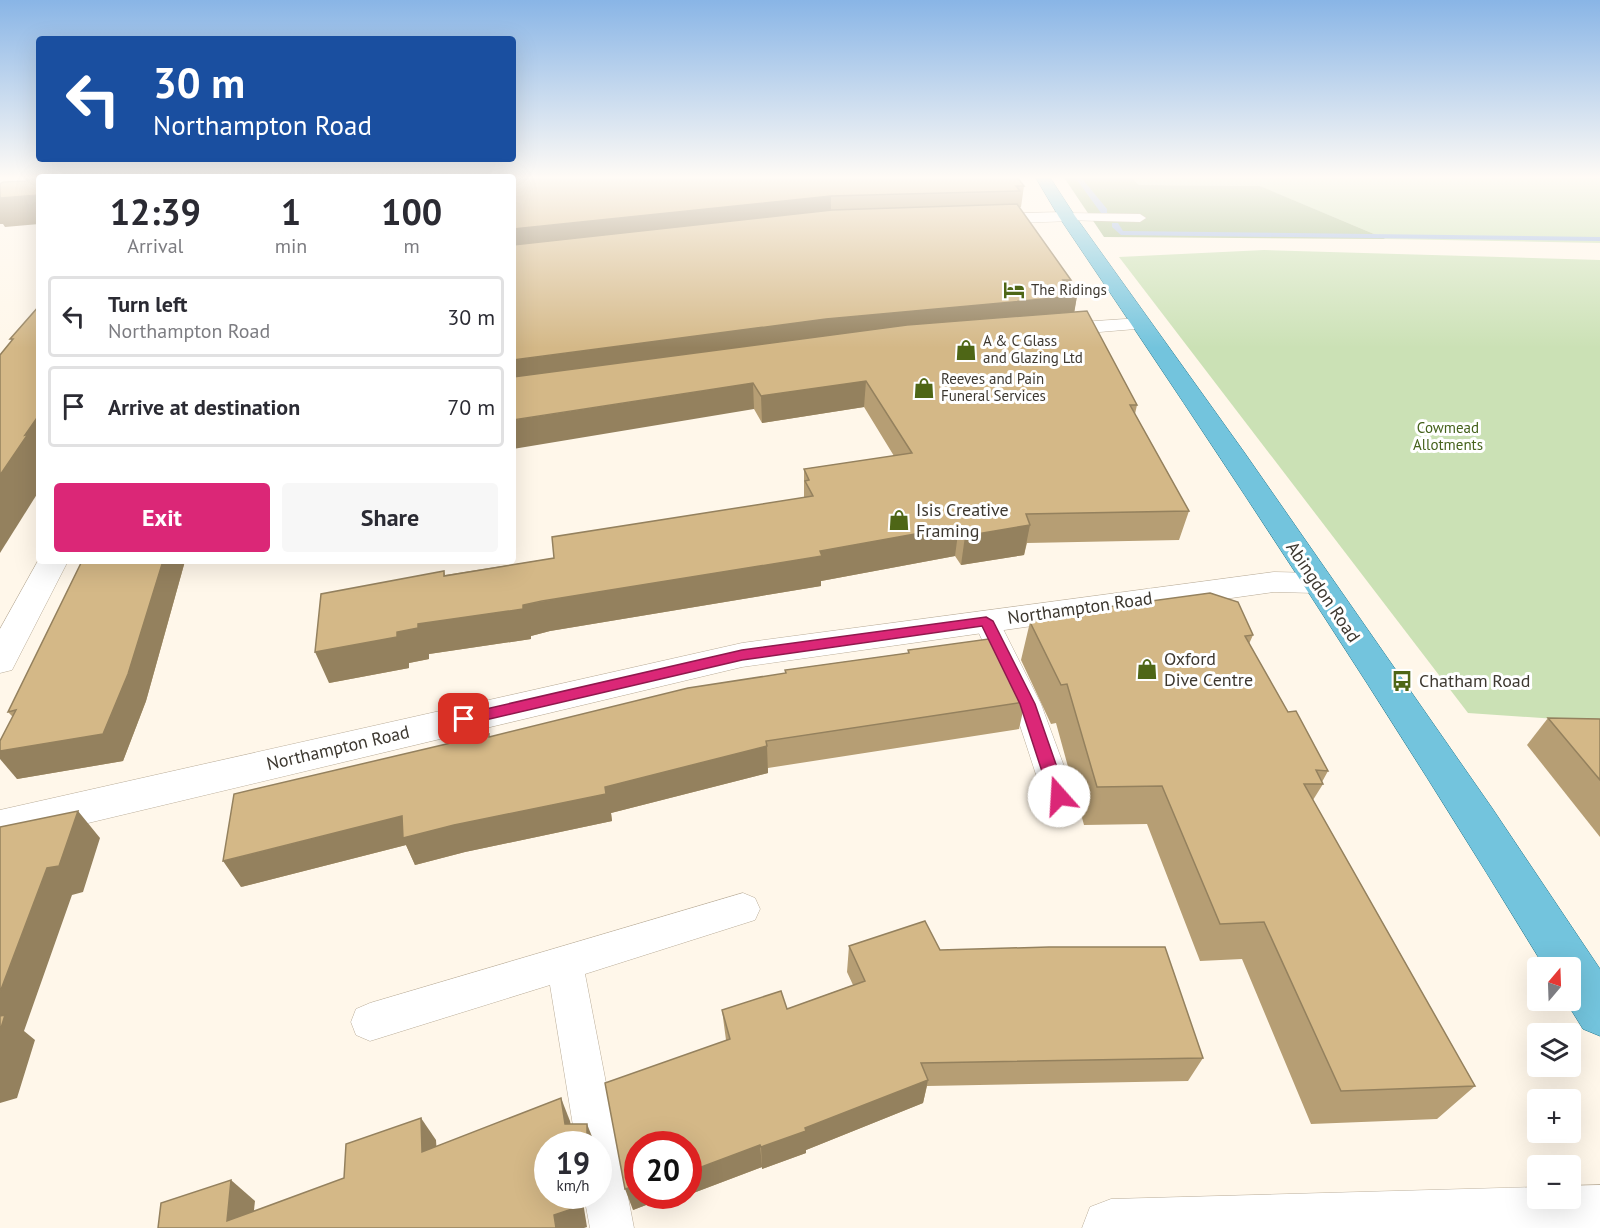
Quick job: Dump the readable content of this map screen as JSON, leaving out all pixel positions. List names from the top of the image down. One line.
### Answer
{"streets":{"main road":["Abingdon Road"],"street":["Northampton Road"]},"crossings":[["Abingdon Road","Northampton Road"]],"parks":["Cowmead Allotments"],"places":{"hotel":["The Ridings"],"shop":["A & C Glass and Glazing Ltd","Reeves and Pain Funeral Services","Isis Creative Framing","Oxford Dive Centre"],"bus stop":["Chatham Road"]},"north":"top","page":{"turn":["30 m","Northampton Road"],"eta":["12:39","Arrival","1","min","100","m"],"list":[{"name":"Turn left","note":"Northampton Road","value":"30 m"},{"name":"Arrive at destination","value":"70 m"}],"buttons":["Exit","Share"],"map_buttons":["+","−"],"speed":"19 km/h","limit":"20"}}
